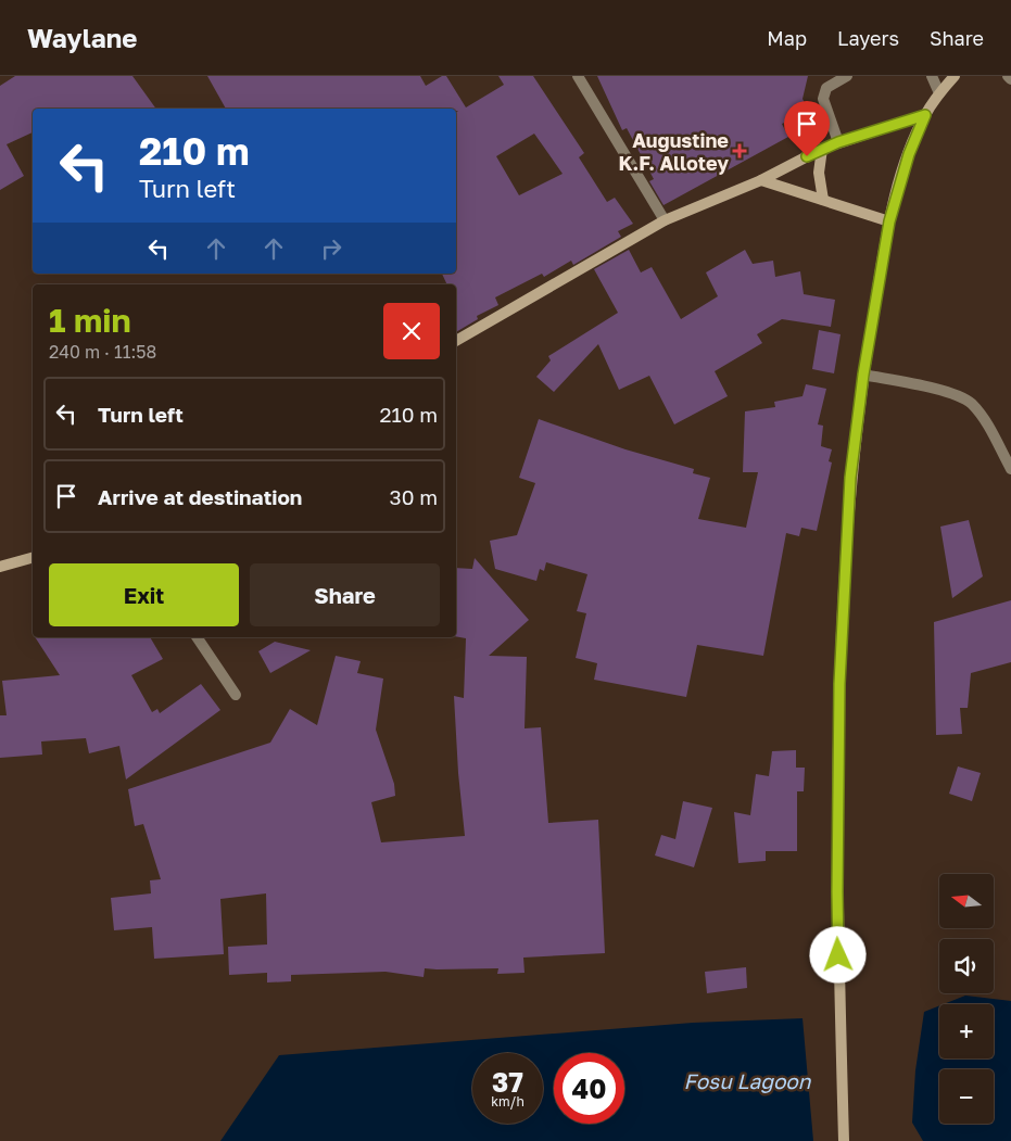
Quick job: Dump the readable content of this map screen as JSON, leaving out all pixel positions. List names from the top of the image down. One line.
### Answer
{"water":["Fosu Lagoon"],"places":{"health":["Augustine K.F. Allotey"]},"north":"left","page":{"header":"Waylane","nav":["Map","Layers","Share"],"turn":["210 m","Turn left"],"heading":["1 min","240 m · 11:58"],"list":[{"name":"Turn left","value":"210 m"},{"name":"Arrive at destination","value":"30 m"}],"buttons":["Exit","Share"],"map_buttons":["+","−"],"speed":"37 km/h","limit":"40"}}
